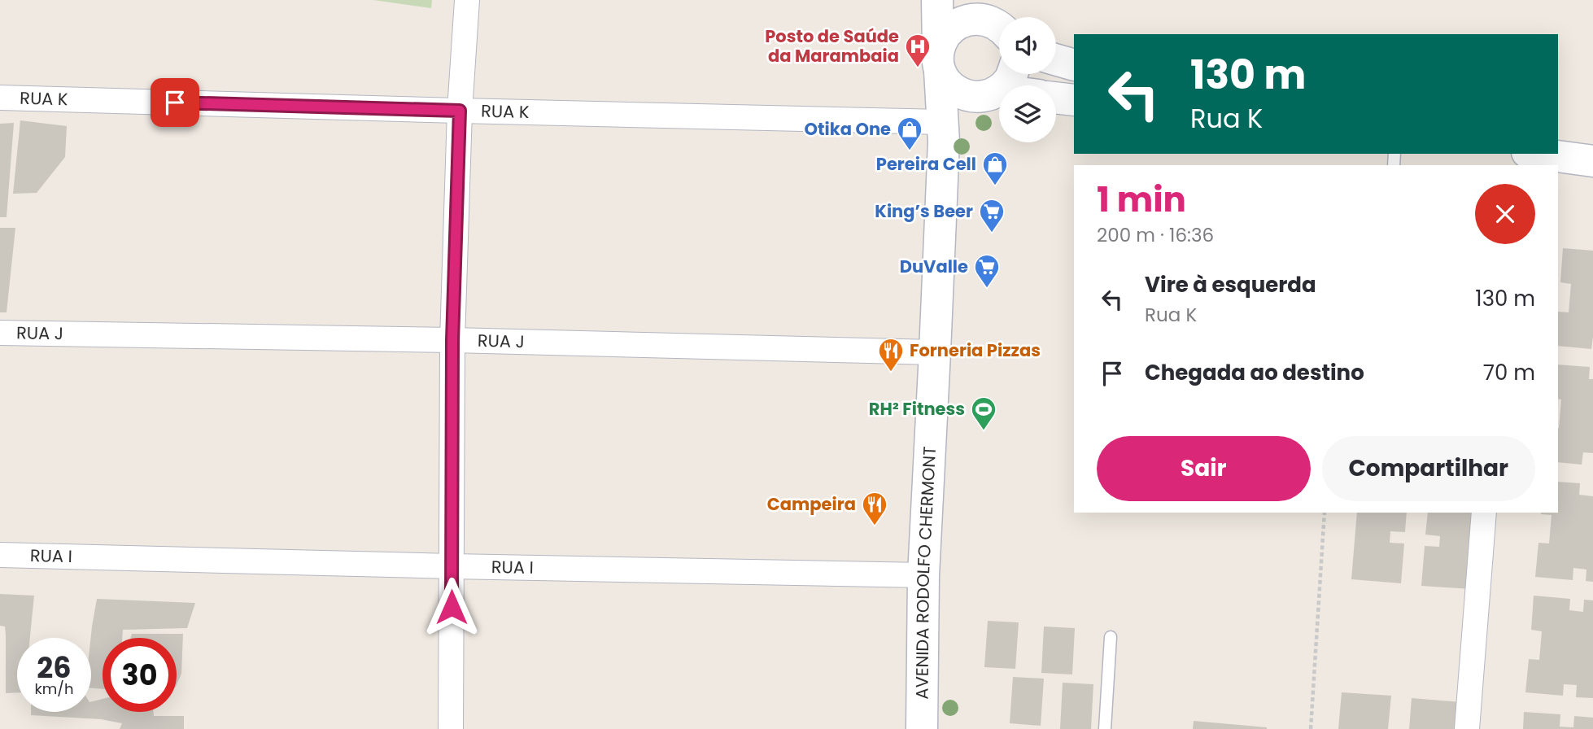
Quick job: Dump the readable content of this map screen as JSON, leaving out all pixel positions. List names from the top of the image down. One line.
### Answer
{"streets":{"main road":["AVENIDA RODOLFO CHERMONT"],"street":["RUA K","RUA J","RUA I"]},"crossings":[["RUA K","AVENIDA RODOLFO CHERMONT"],["RUA J","AVENIDA RODOLFO CHERMONT"],["RUA I","AVENIDA RODOLFO CHERMONT"]],"places":{"hospital":["Posto de Saúde da Marambaia"],"shop":["Otika One","Pereira Cell"],"supermarket":["King’s Beer","DuValle"],"restaurant":["Forneria Pizzas","Campeira"],"sports":["RH² Fitness"]},"page":{"turn":["130 m","Rua K"],"heading":["1 min","200 m · 16:36"],"list":[{"name":"Vire à esquerda","note":"Rua K","value":"130 m"},{"name":"Chegada ao destino","value":"70 m"}],"buttons":["Sair","Compartilhar"],"speed":"26 km/h","limit":"30"}}
